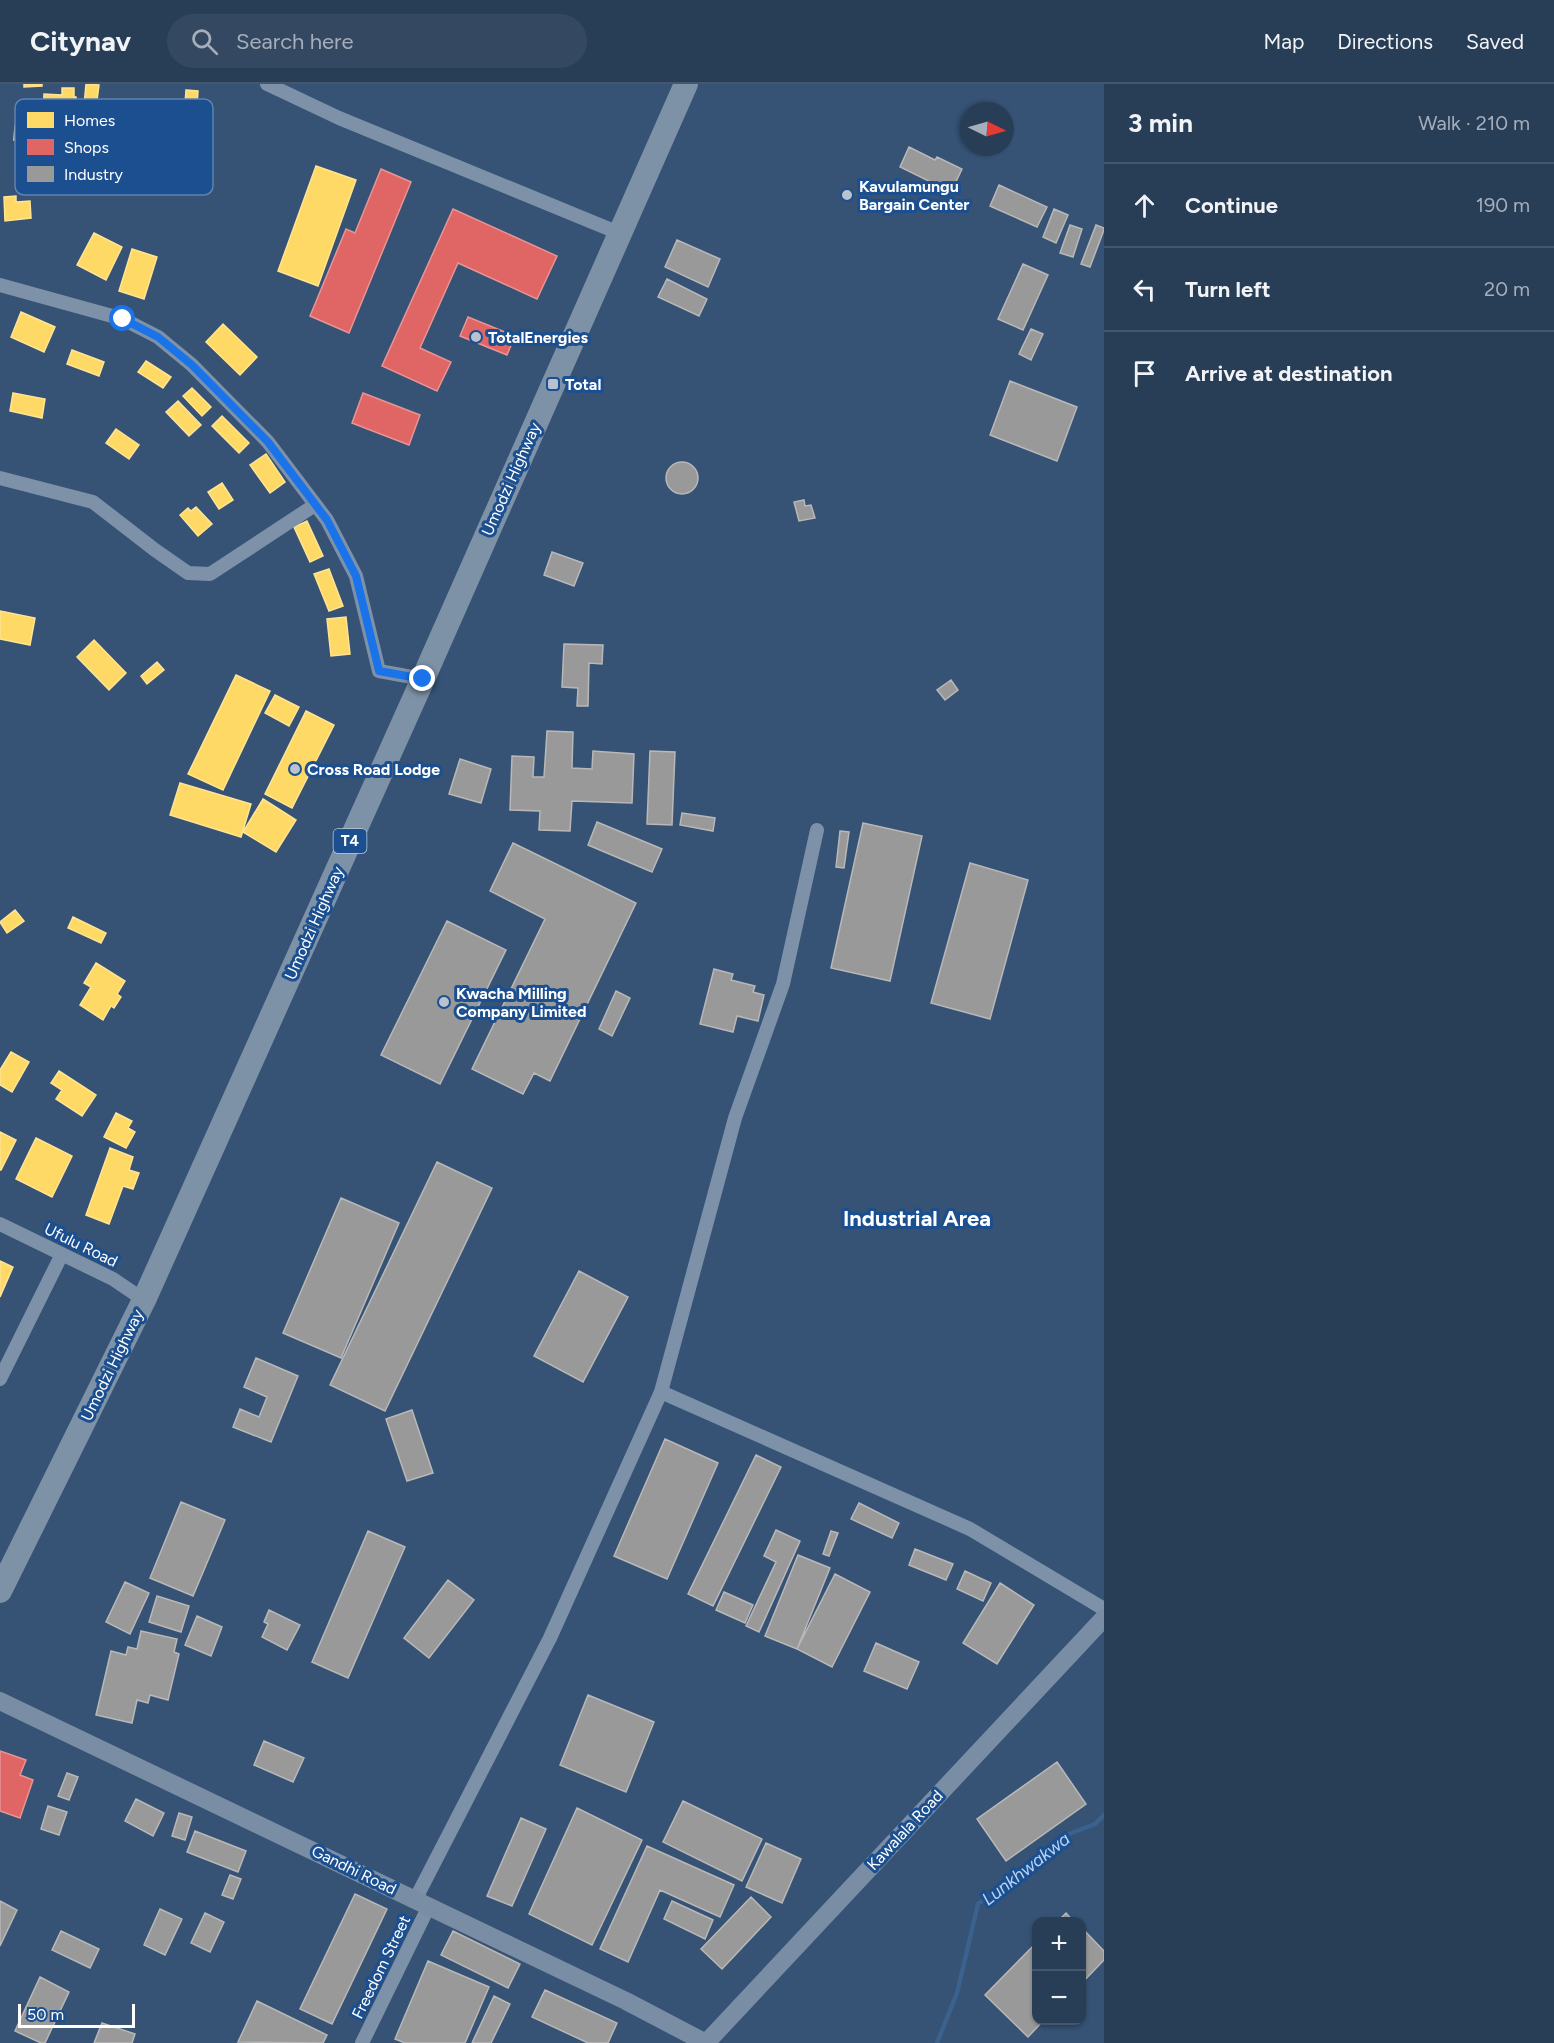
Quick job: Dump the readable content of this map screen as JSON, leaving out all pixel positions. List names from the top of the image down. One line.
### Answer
{"streets":{"highway":["Umodzi Highway","T4"],"street":["Ufulu Road","Kawalala Road","Gandhi Road","Freedom Street"]},"crossings":[["Umodzi Highway","Ufulu Road"],["Kawalala Road","Gandhi Road"],["Gandhi Road","Freedom Street"]],"districts":["Industrial Area"],"water":["Lunkhwakwa"],"places":{"other":["Kavulamungu Bargain Center","TotalEnergies","Cross Road Lodge","Kwacha Milling Company Limited"],"transit":["Total"]},"legend":["Homes","Shops","Industry"],"scale_bar":"50 m","north":"right","page":{"header":"Citynav","search":"Search here","nav":["Map","Directions","Saved"],"heading":["3 min","Walk · 210 m"],"list":[["Continue","190 m"],["Turn left","20 m"],"Arrive at destination"],"map_buttons":["+","−"],"scale":"50 m"}}
